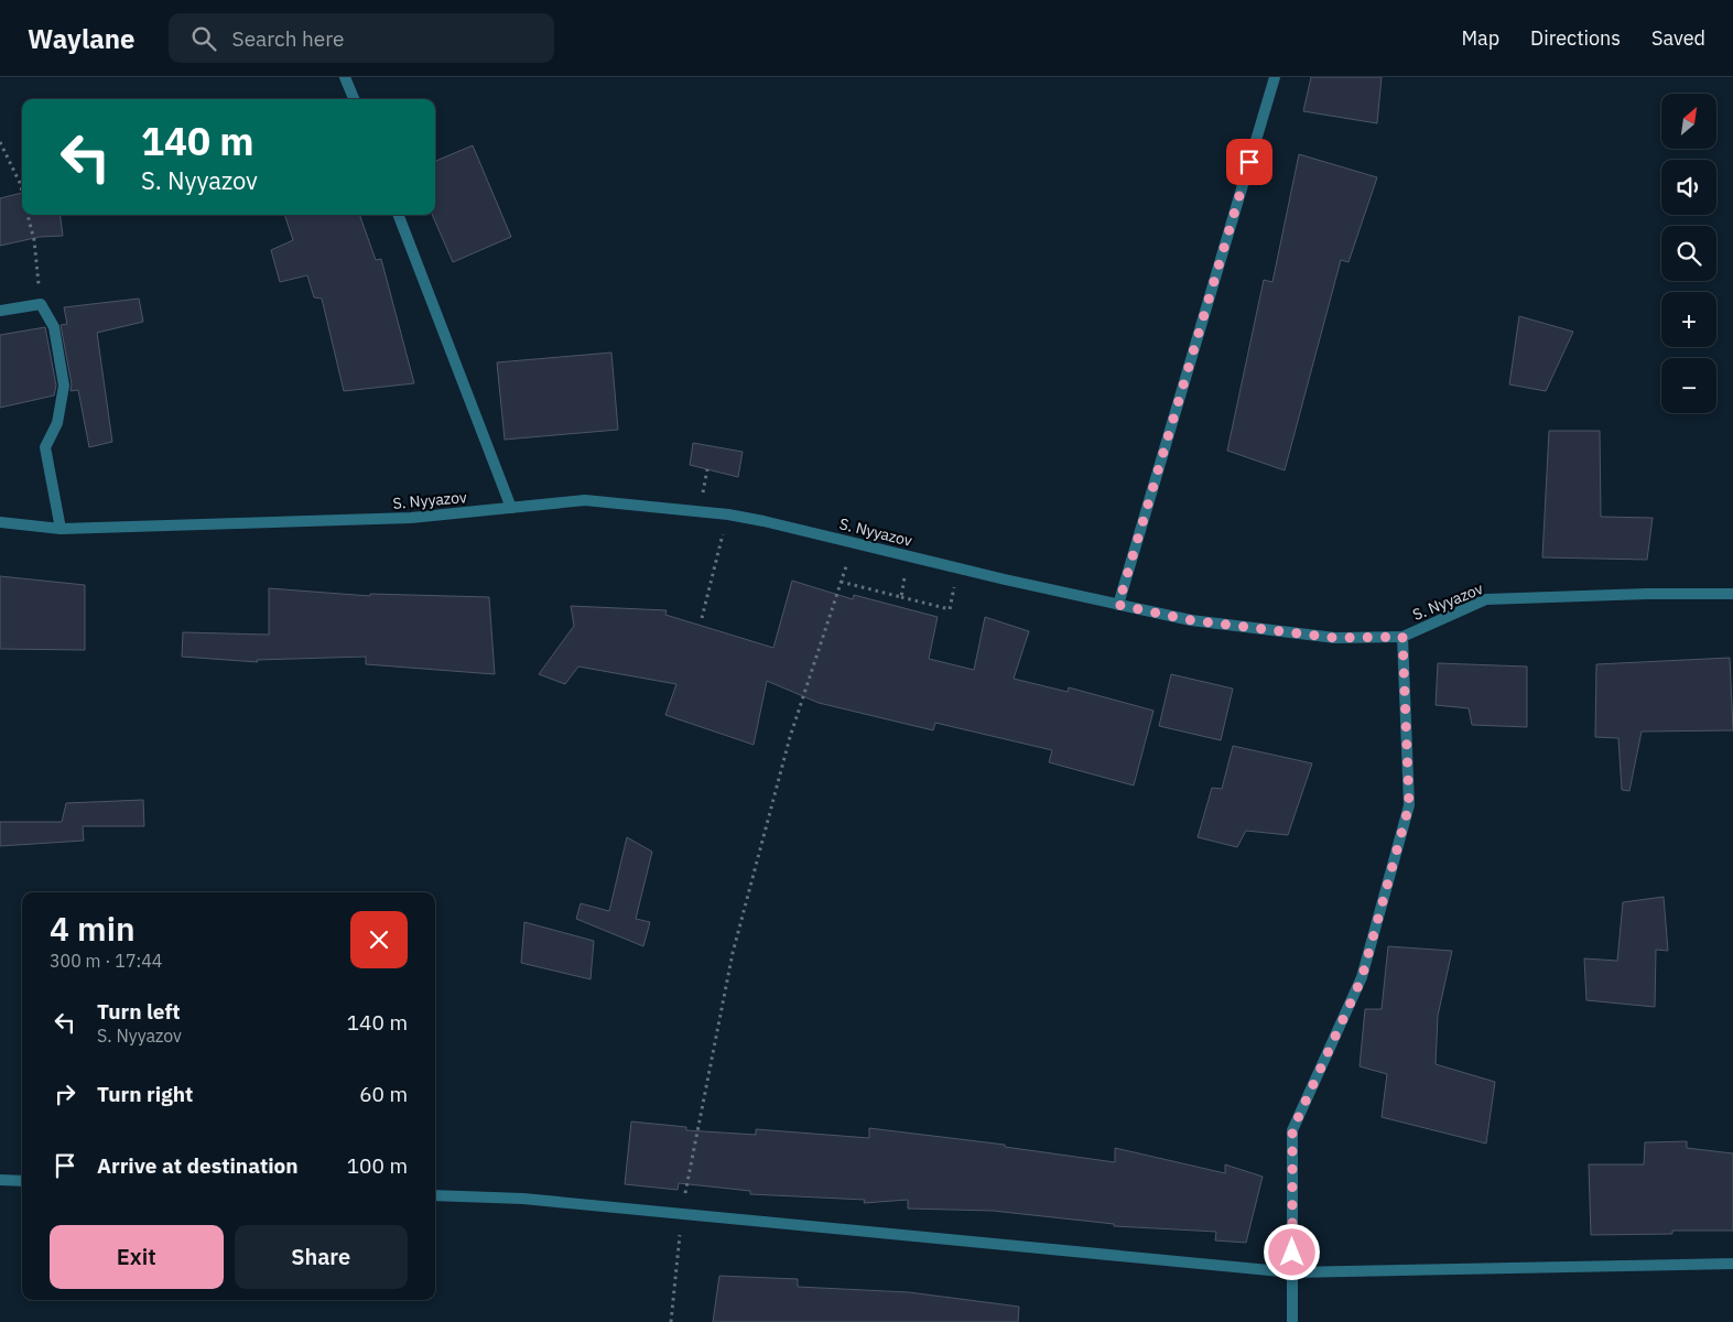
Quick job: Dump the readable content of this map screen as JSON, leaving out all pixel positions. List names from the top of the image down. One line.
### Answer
{"streets":{"street":["S. Nyyazov"]},"north":"top right","page":{"header":"Waylane","search":"Search here","nav":["Map","Directions","Saved"],"map_buttons":["+","−"],"turn":["140 m","S. Nyyazov"],"heading":["4 min","300 m · 17:44"],"list":[{"name":"Turn left","note":"S. Nyyazov","value":"140 m"},{"name":"Turn right","value":"60 m"},{"name":"Arrive at destination","value":"100 m"}],"buttons":["Exit","Share"]}}
